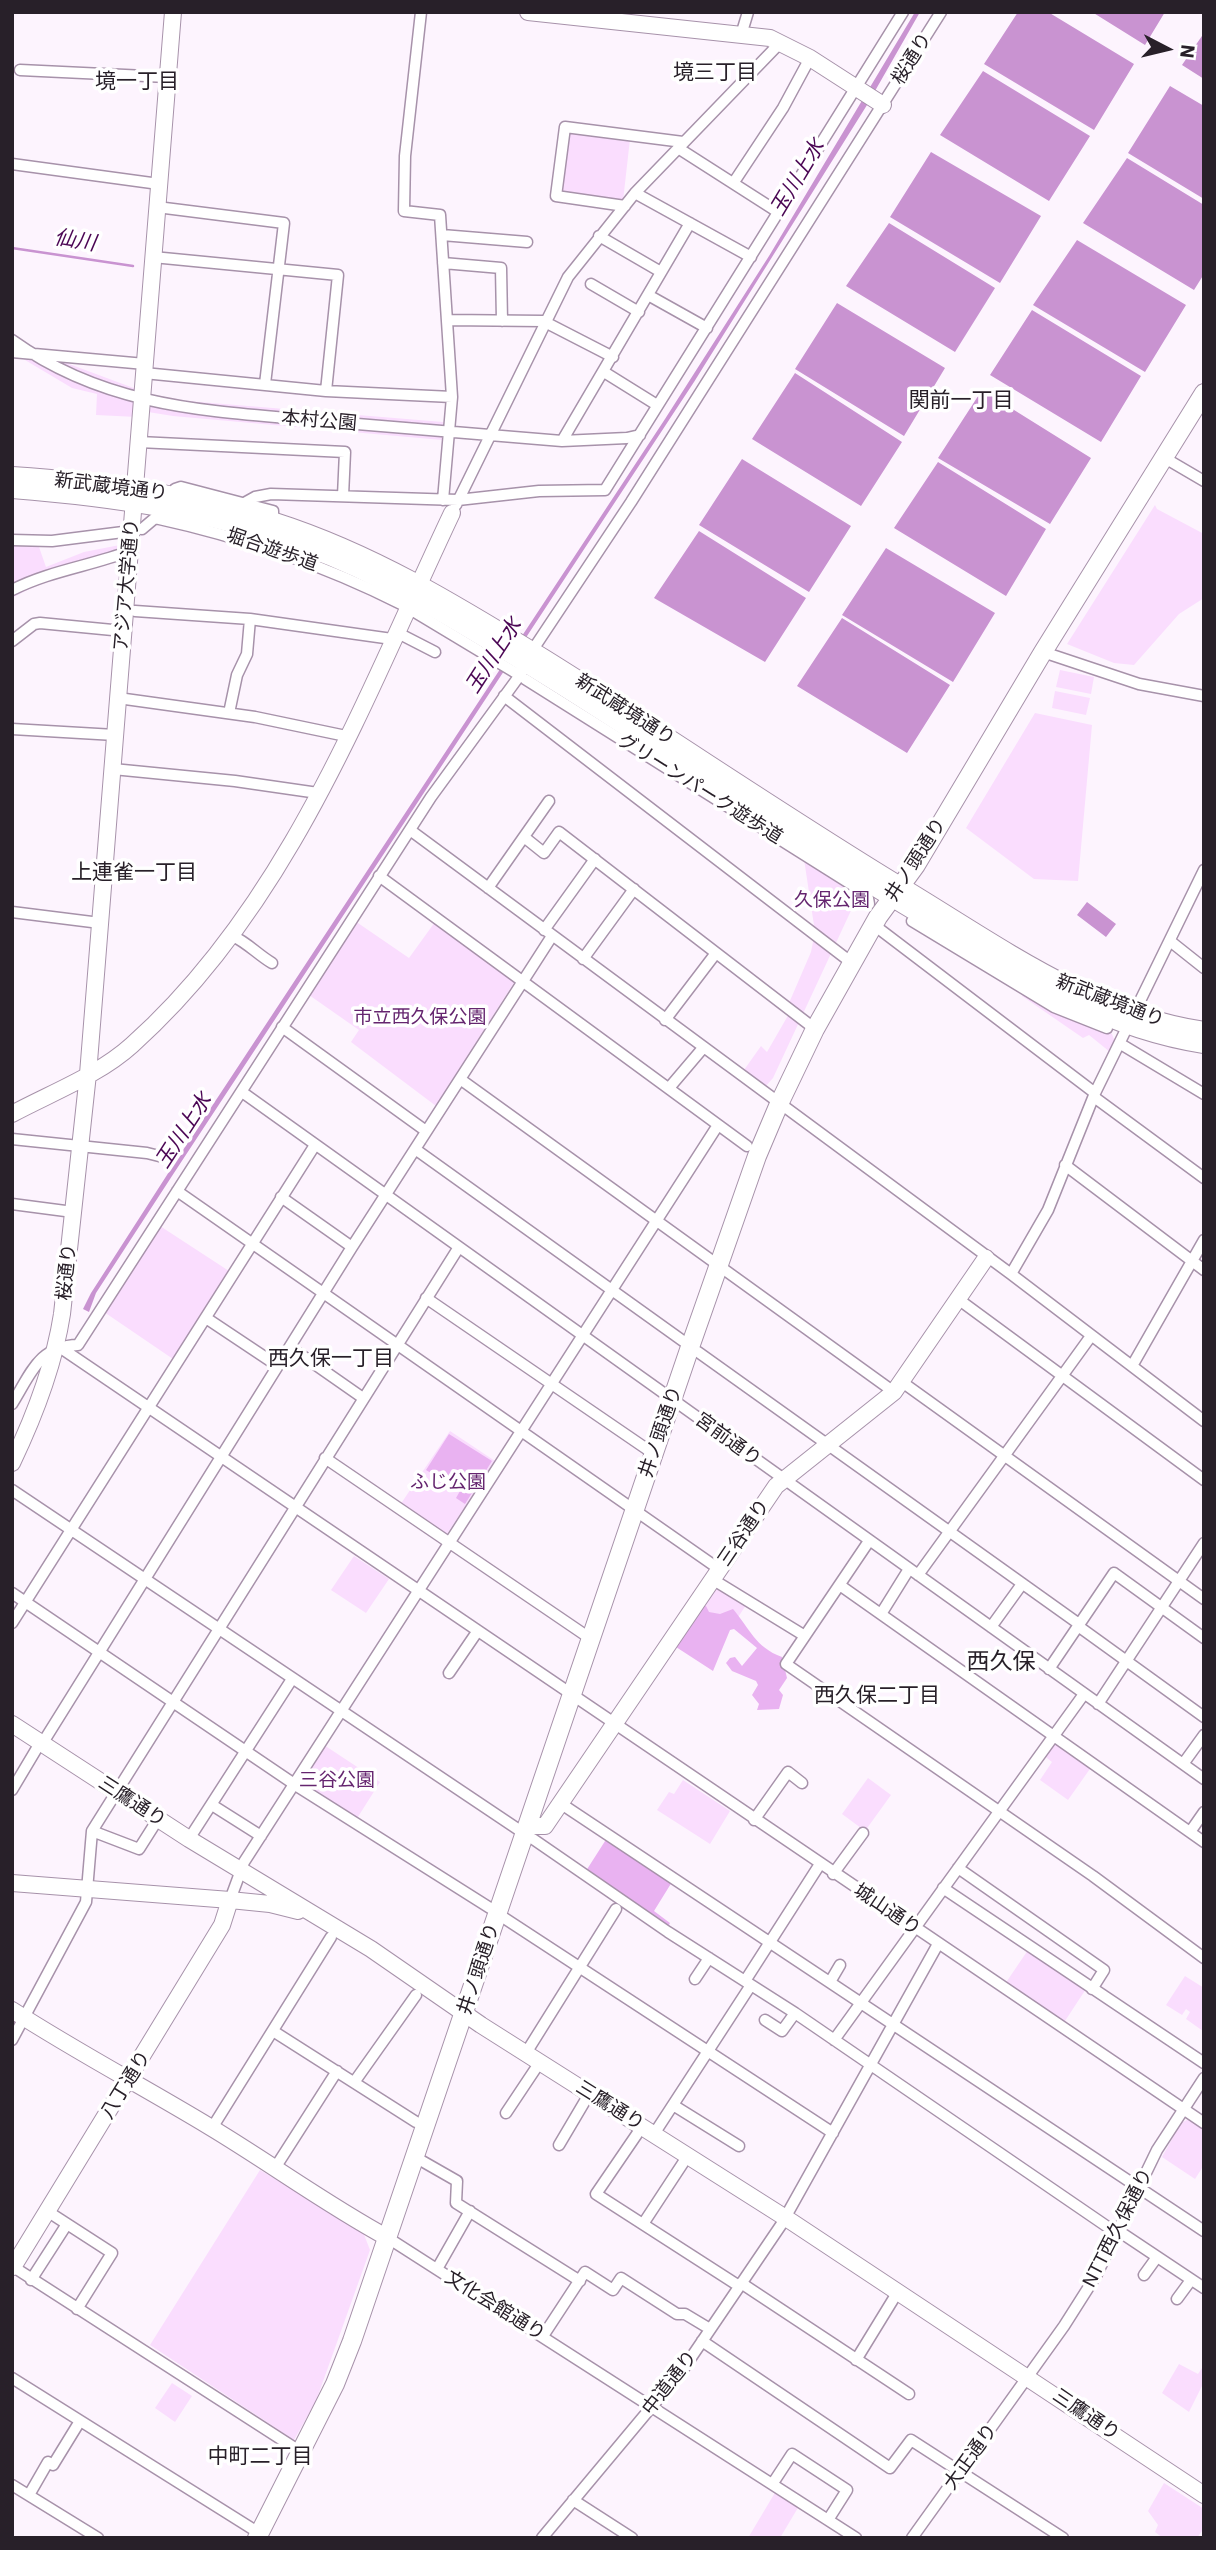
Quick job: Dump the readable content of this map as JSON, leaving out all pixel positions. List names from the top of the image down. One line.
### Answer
{"streets":{"main road":["新武蔵境通り","井ノ頭通り"],"street":["桜通り","本村公園","堀合遊歩道","アジア大学通り","グリーンパーク遊歩道","宮前通り","三谷通り","三鷹通り","城山通り","八丁通り","NTT西久保通り","文化会館通り","中道通り","大正通り"]},"crossings":[["桜通り","新武蔵境通り"],["桜通り","アジア大学通り"],["桜通り","グリーンパーク遊歩道"],["桜通り","宮前通り"],["桜通り","城山通り"],["本村公園","アジア大学通り"],["新武蔵境通り","堀合遊歩道"],["新武蔵境通り","アジア大学通り"],["新武蔵境通り","グリーンパーク遊歩道"],["新武蔵境通り","井ノ頭通り"],["堀合遊歩道","アジア大学通り"],["井ノ頭通り","宮前通り"],["井ノ頭通り","三谷通り"],["井ノ頭通り","三鷹通り"],["井ノ頭通り","城山通り"],["井ノ頭通り","文化会館通り"],["宮前通り","三谷通り"],["三谷通り","城山通り"],["三鷹通り","NTT西久保通り"],["三鷹通り","中道通り"],["三鷹通り","大正通り"],["城山通り","NTT西久保通り"],["城山通り","中道通り"],["八丁通り","文化会館通り"],["NTT西久保通り","大正通り"],["文化会館通り","中道通り"]],"districts":["境三丁目","境一丁目","関前一丁目","上連雀一丁目","西久保一丁目","西久保","西久保二丁目","中町二丁目"],"water":["玉川上水","仙川"],"parks":["久保公園","市立西久保公園","ふじ公園","三谷公園"],"north":"right"}
